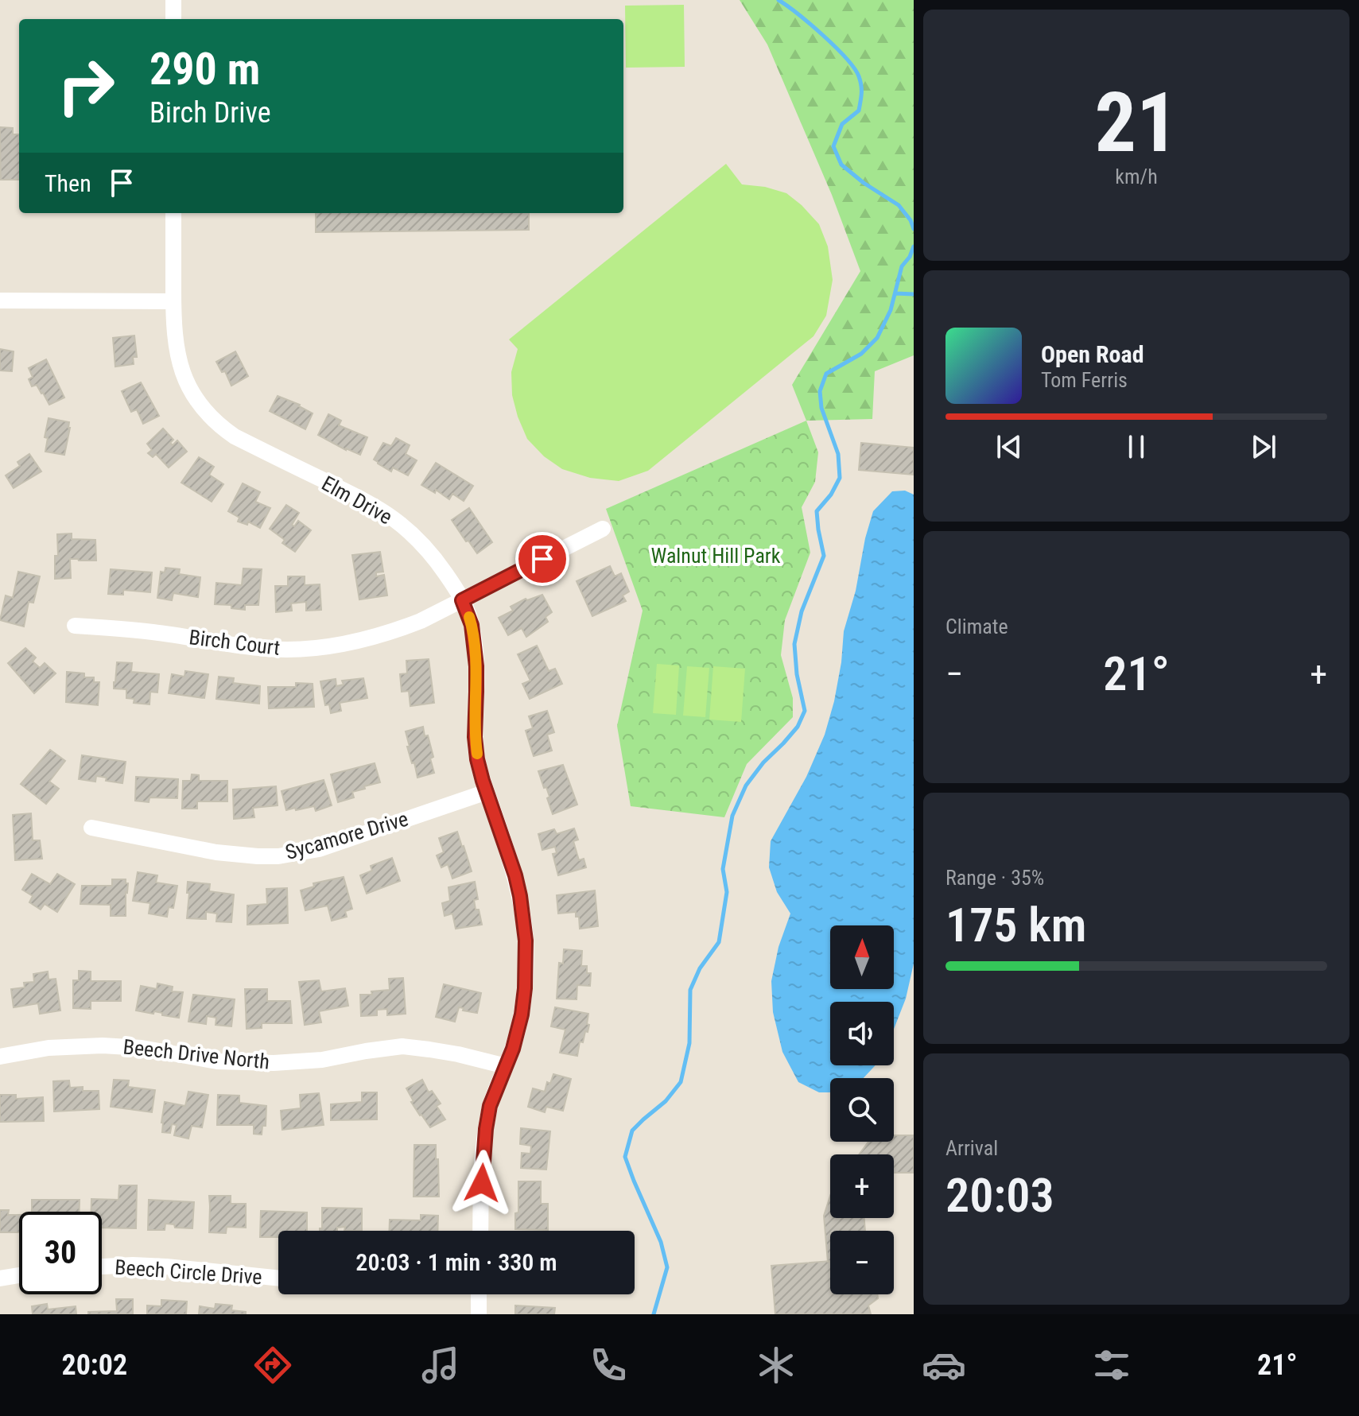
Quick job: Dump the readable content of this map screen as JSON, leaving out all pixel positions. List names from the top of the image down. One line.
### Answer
{"streets":{"street":["Elm Drive","Birch Court","Sycamore Drive","Beech Drive North","Beech Circle Drive"]},"crossings":[["Elm Drive","Birch Court"],["Elm Drive","Sycamore Drive"],["Elm Drive","Beech Drive North"]],"parks":["Walnut Hill Park"],"north":"top","page":{"tile":[["21","km/h"],"Climate",["Range · 35%","175 km"],["Arrival","20:03"]],"turn":["290 m","Birch Drive"],"then":"Then","song":["Open Road","Tom Ferris"],"heat":["−","21°","+"],"map_buttons":["+","−"],"limit":"30","trip":"20:03 · 1 min · 330 m","tabs":["20:02","21°"]}}
